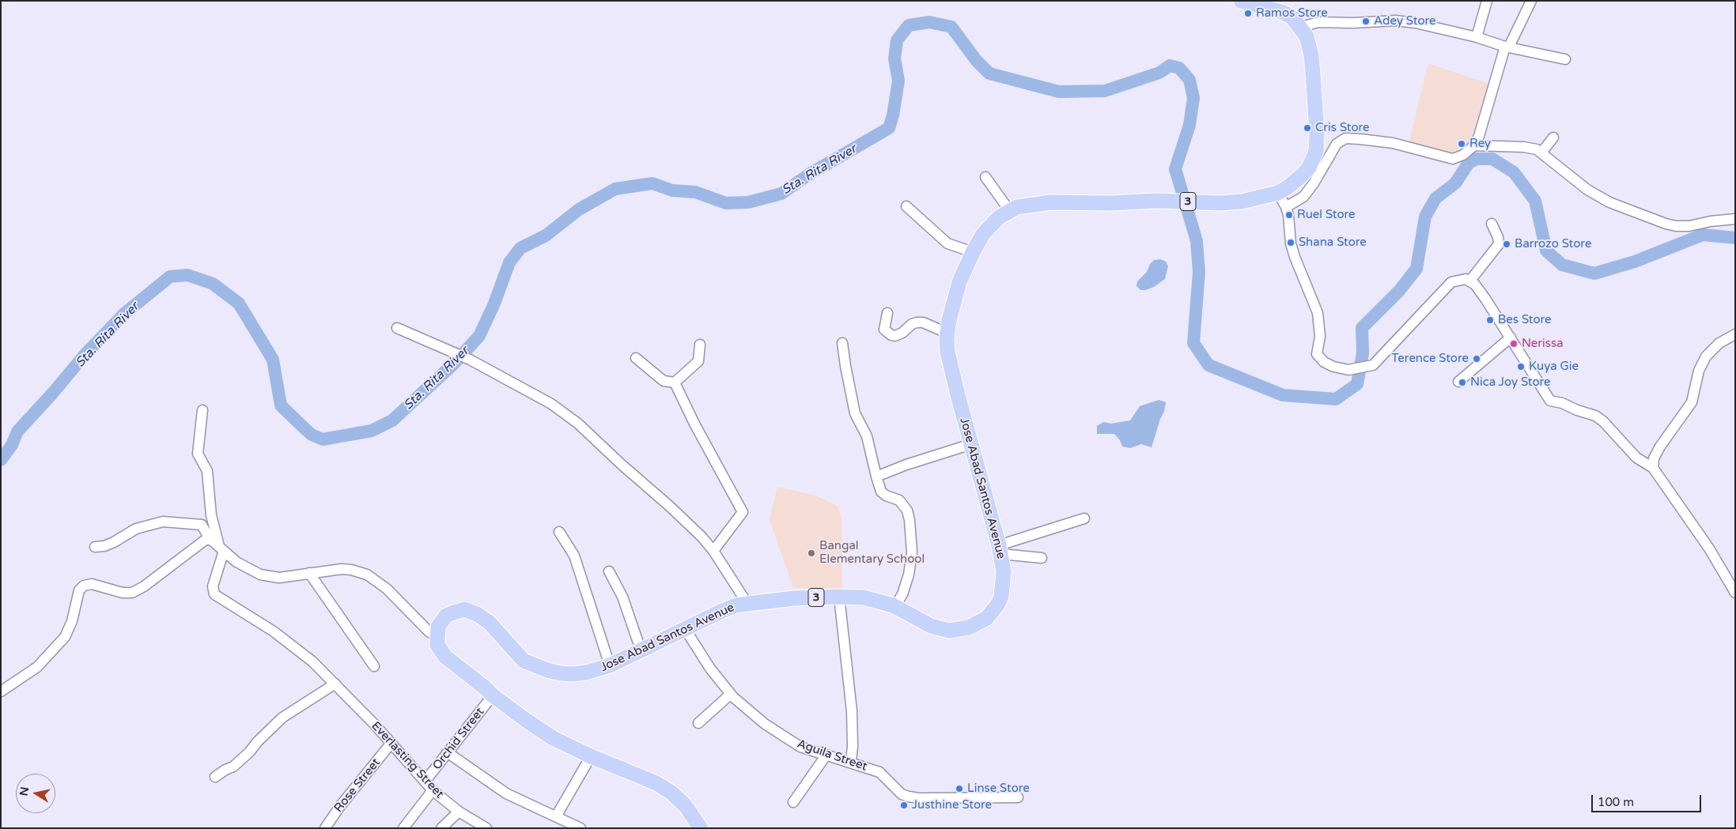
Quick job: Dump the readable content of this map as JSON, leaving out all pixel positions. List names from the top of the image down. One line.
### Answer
{"streets":{"highway":["3","Jose Abad Santos Avenue"],"street":["Orchid Street","Aguila Street","Everlasting Street","Rose Street"]},"crossings":[["Jose Abad Santos Avenue","Aguila Street"],["Orchid Street","Everlasting Street"],["Everlasting Street","Rose Street"]],"water":["Sta. Rita River"],"places":["Ramos Store","Adey Store","Cris Store","Rey","Ruel Store","Shana Store","Barrozo Store","Bes Store","Nerissa","Terence Store","Kuya Gie","Nica Joy Store","Bangal Elementary School","Linse Store","Justhine Store"],"scale_bar":"100 m","north":"left"}
